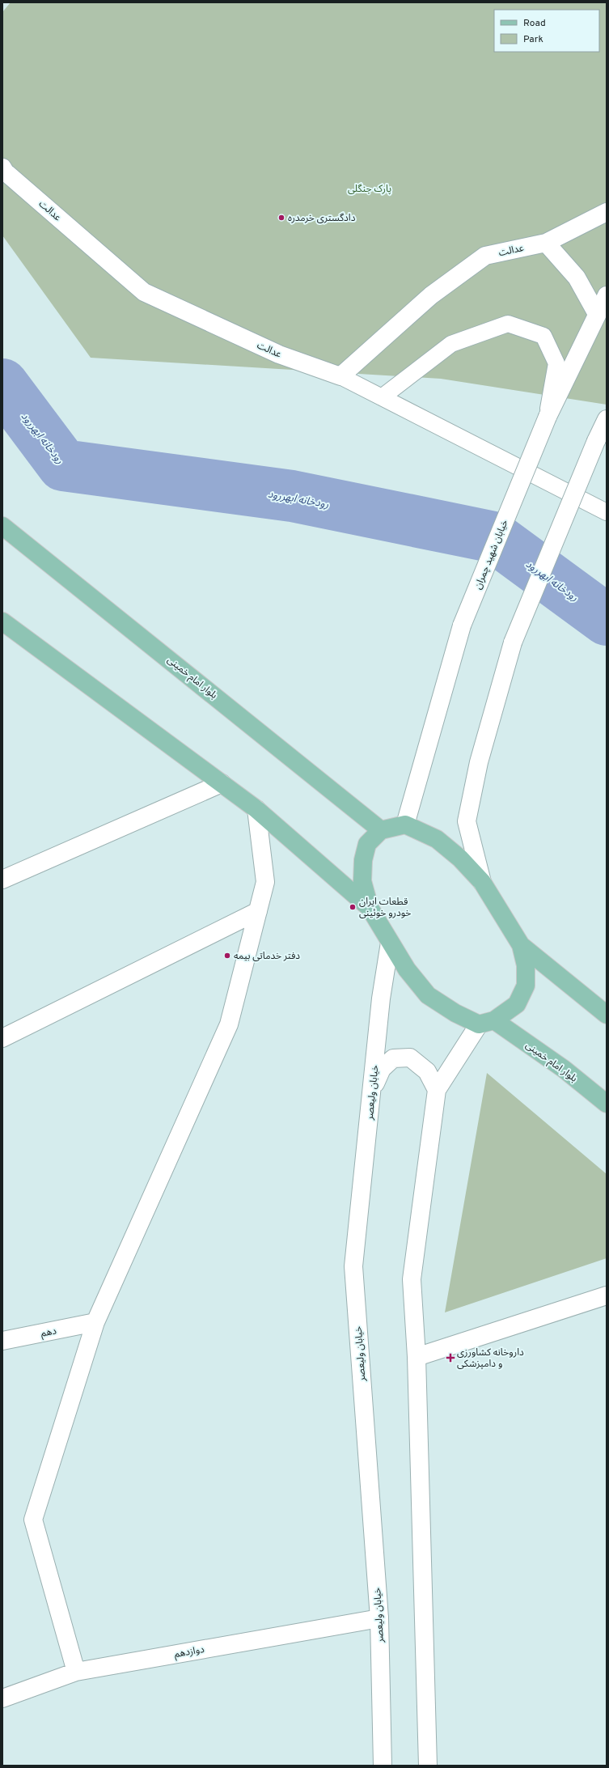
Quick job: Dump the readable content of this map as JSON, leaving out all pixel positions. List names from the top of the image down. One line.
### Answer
{"streets":{"main road":["بلوار امام خمینی"],"street":["عدالت","خیابان شهید چمران","خیابان ولیعصر","دهم","دوازدهم"]},"crossings":[["بلوار امام خمینی","خیابان ولیعصر"],["خیابان ولیعصر","دوازدهم"]],"water":["رودخانه ابهررود"],"parks":["پارک جنگلی"],"places":{"other":["دادگستری خرمدره","قطعات ایران خودرو خوئینی","دفتر خدماتی بیمه"],"health":["داروخانه کشاورزی و دامپزشکی"]},"legend":["Road","Park"]}
